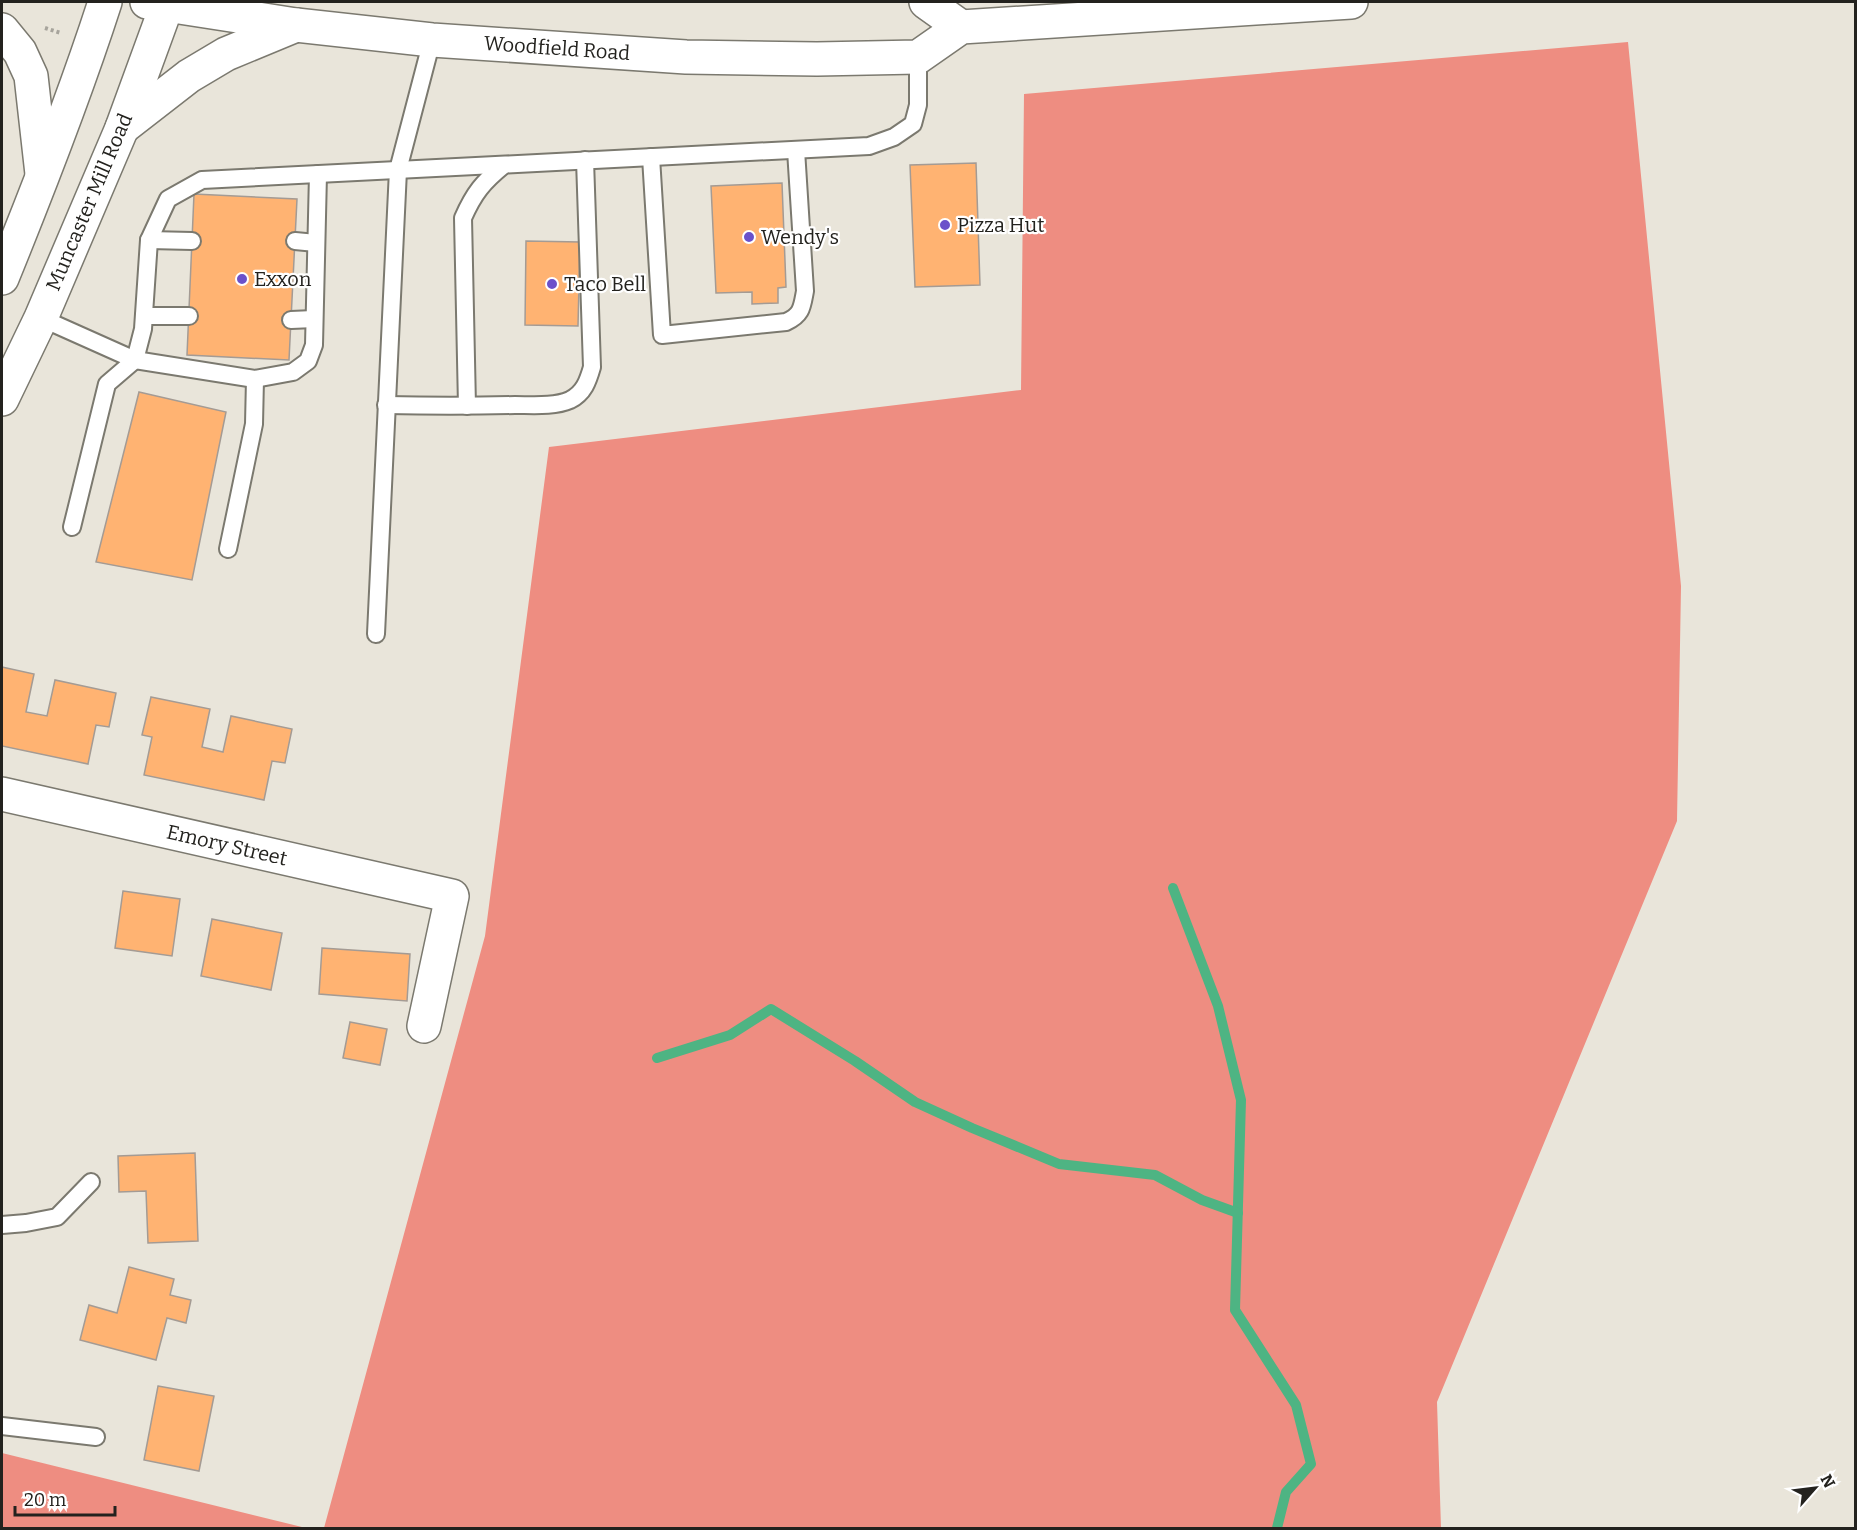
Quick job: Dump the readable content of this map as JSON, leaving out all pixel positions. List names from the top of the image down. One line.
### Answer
{"streets":{"main road":["Woodfield Road","Muncaster Mill Road","Emory Street"]},"crossings":[["Woodfield Road","Muncaster Mill Road"]],"places":["Pizza Hut","Wendy's","Exxon","Taco Bell"],"scale_bar":"20 m","north":"top right"}
